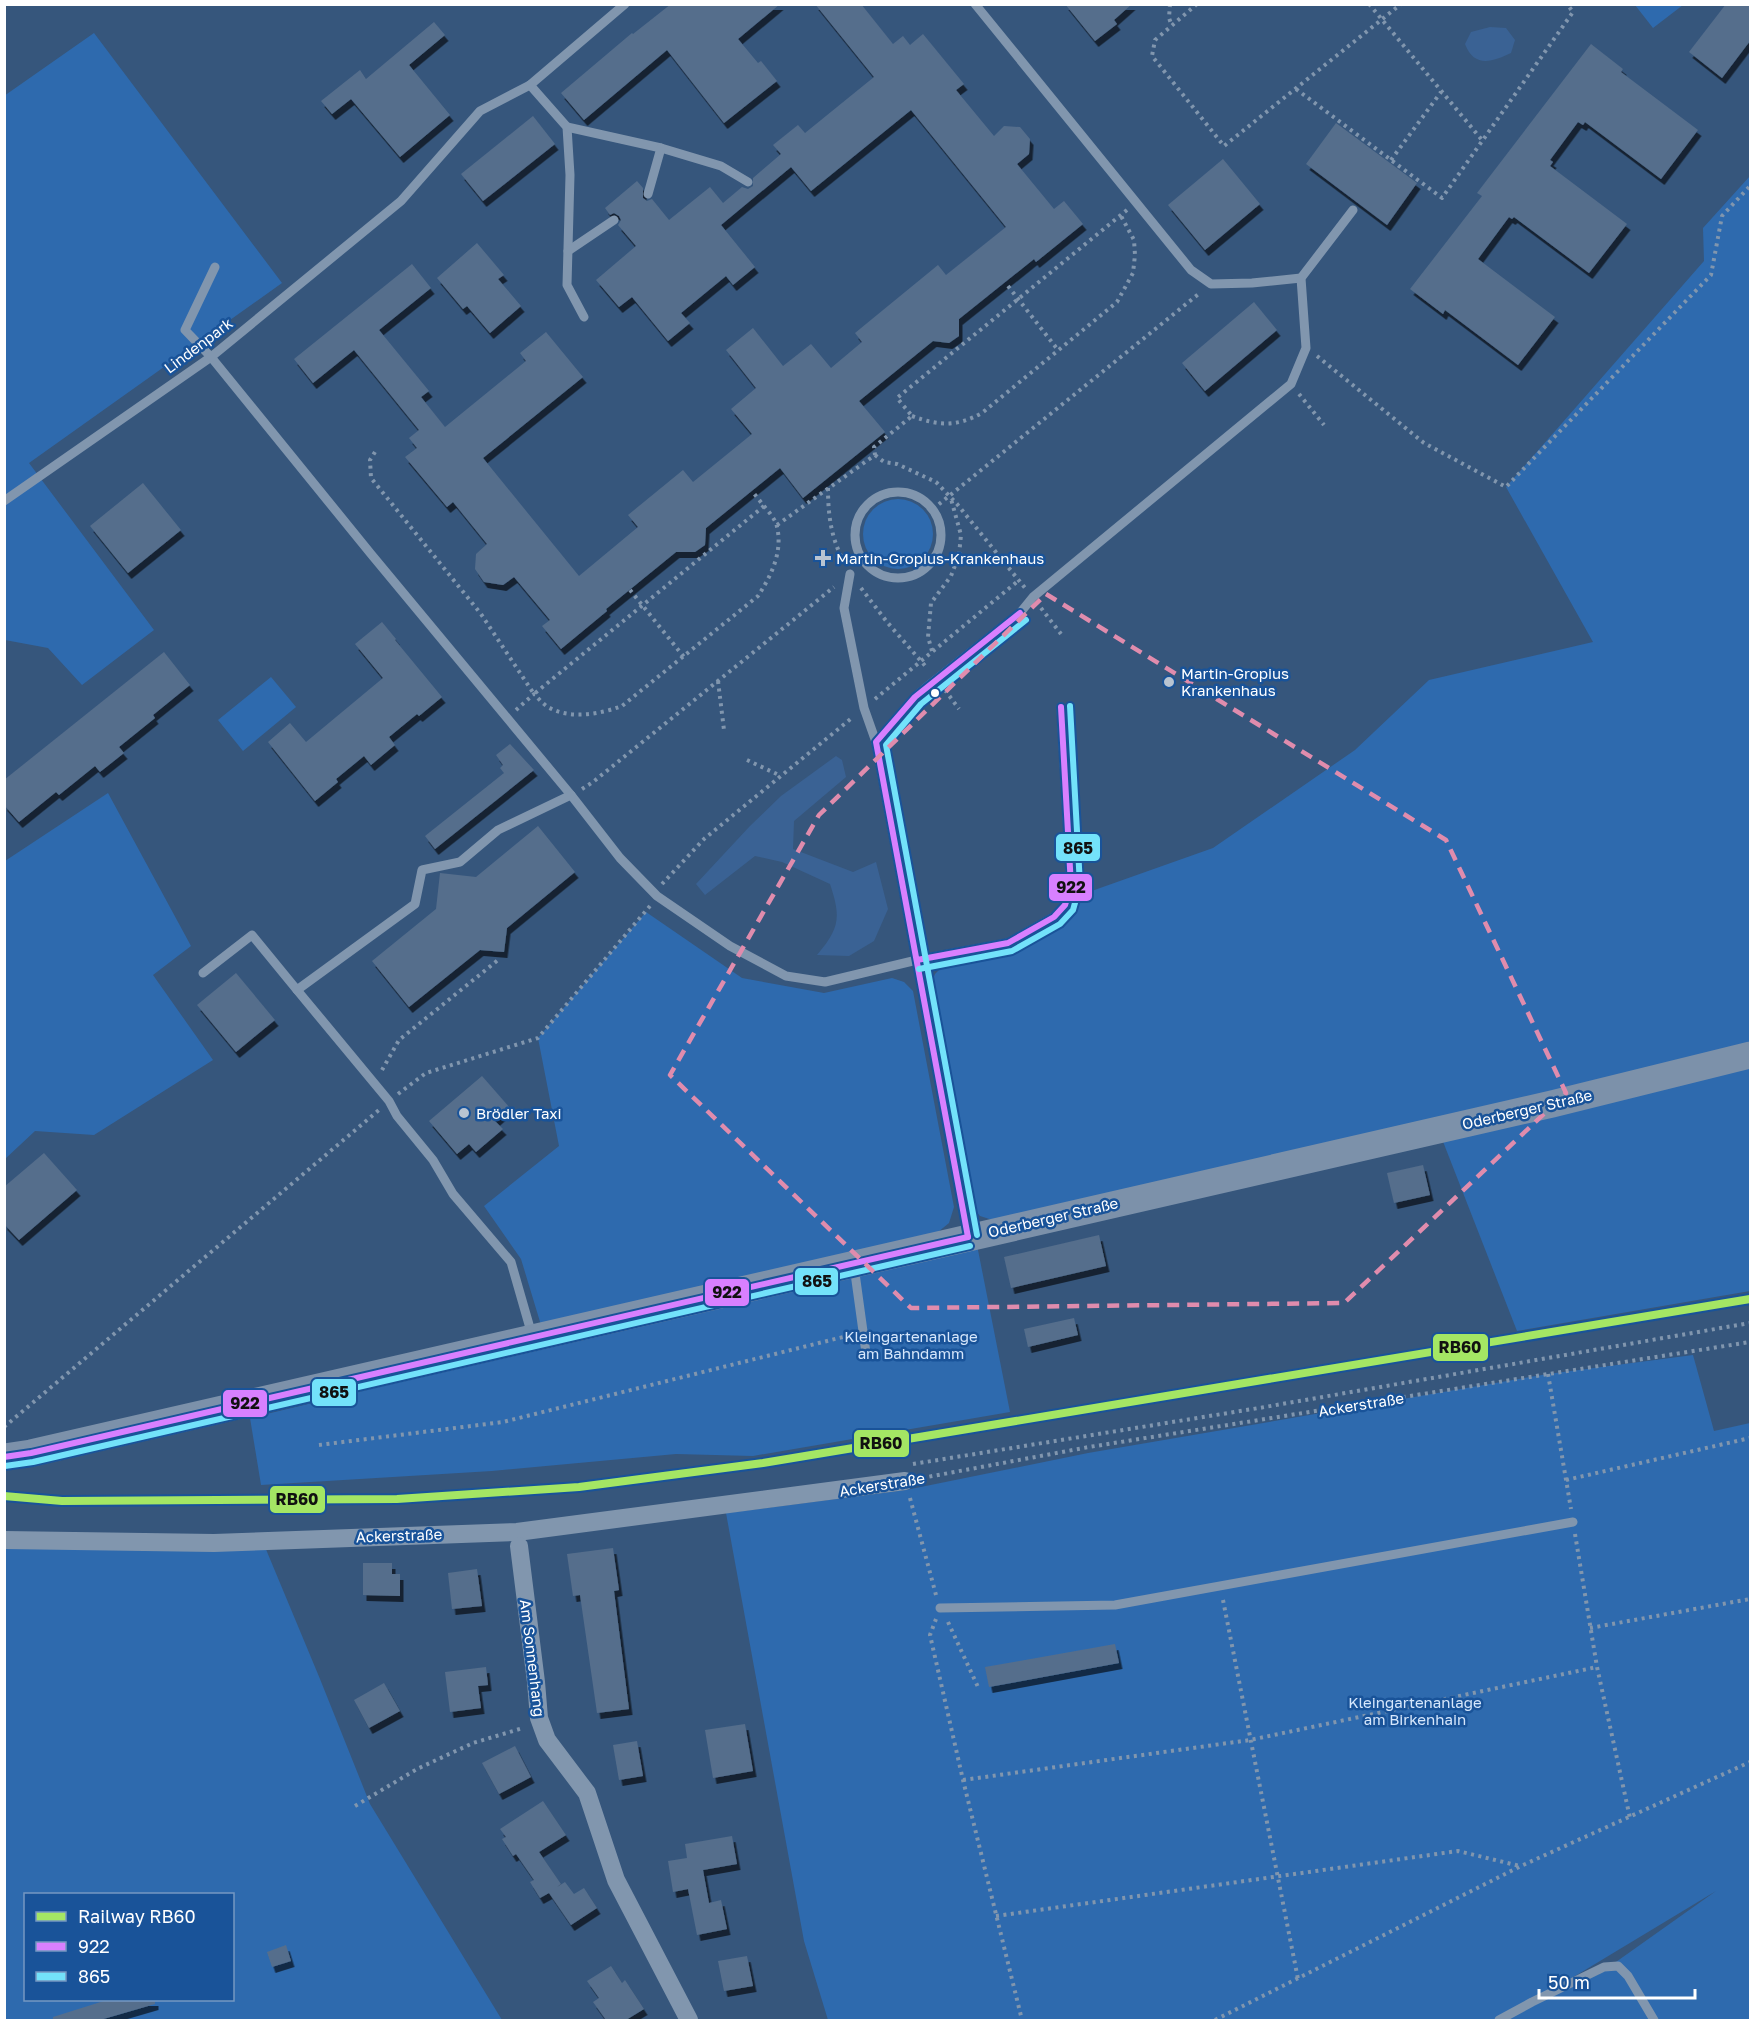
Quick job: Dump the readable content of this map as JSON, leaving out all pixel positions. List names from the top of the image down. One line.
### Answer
{"streets":{"main road":["Oderberger Straße"],"street":["Ackerstraße","Am Sonnenhang"],"lane":["Lindenpark"]},"parks":["Kleingartenanlage am Bahndamm","Kleingartenanlage am Birkenhain"],"places":{"health":["Martin-Gropius-Krankenhaus"],"other":["Martin-Gropius Krankenhaus","Brödler Taxi"]},"lines":["transit line 922","transit line 865","rail line RB60"],"legend":["Railway RB60","922","865"],"scale_bar":"50 m"}
